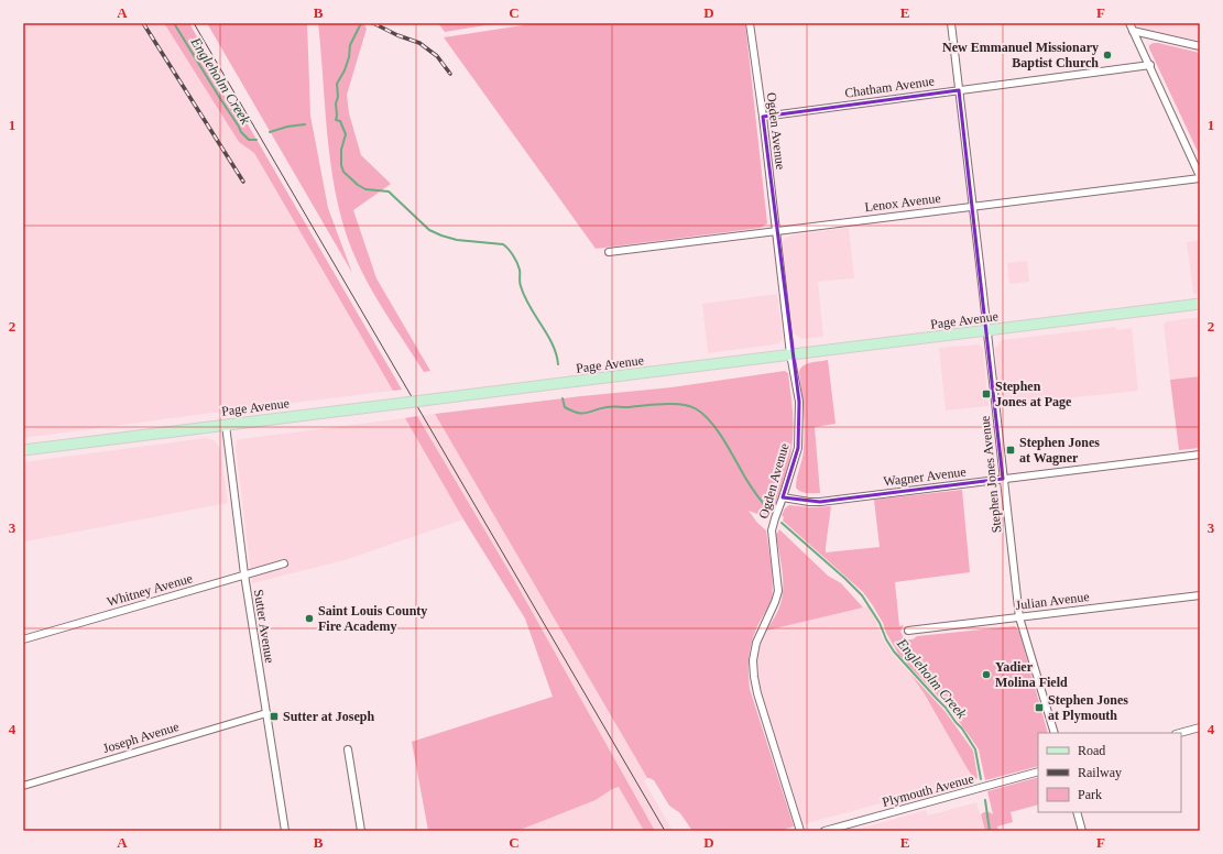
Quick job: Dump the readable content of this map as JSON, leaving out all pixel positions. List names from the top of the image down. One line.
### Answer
{"streets":{"main road":["Page Avenue"],"street":["Chatham Avenue","Ogden Avenue","Lenox Avenue","Stephen Jones Avenue","Wagner Avenue","Whitney Avenue","Julian Avenue","Sutter Avenue","Joseph Avenue","Plymouth Avenue"]},"crossings":[["Chatham Avenue","Ogden Avenue"],["Chatham Avenue","Stephen Jones Avenue"],["Ogden Avenue","Lenox Avenue"],["Ogden Avenue","Page Avenue"],["Ogden Avenue","Wagner Avenue"],["Lenox Avenue","Stephen Jones Avenue"],["Page Avenue","Stephen Jones Avenue"],["Page Avenue","Sutter Avenue"],["Stephen Jones Avenue","Wagner Avenue"],["Stephen Jones Avenue","Julian Avenue"],["Whitney Avenue","Sutter Avenue"],["Sutter Avenue","Joseph Avenue"]],"water":["Engleholm Creek"],"places":{"other":["New Emmanuel Missionary Baptist Church","Saint Louis County Fire Academy","Yadier Molina Field"],"transit":["Stephen Jones at Page","Stephen Jones at Wagner","Stephen Jones at Plymouth","Sutter at Joseph"]},"legend":["Road","Railway","Park"],"grid":{"columns":["A","B","C","D","E","F"],"rows":["1","2","3","4"]}}
